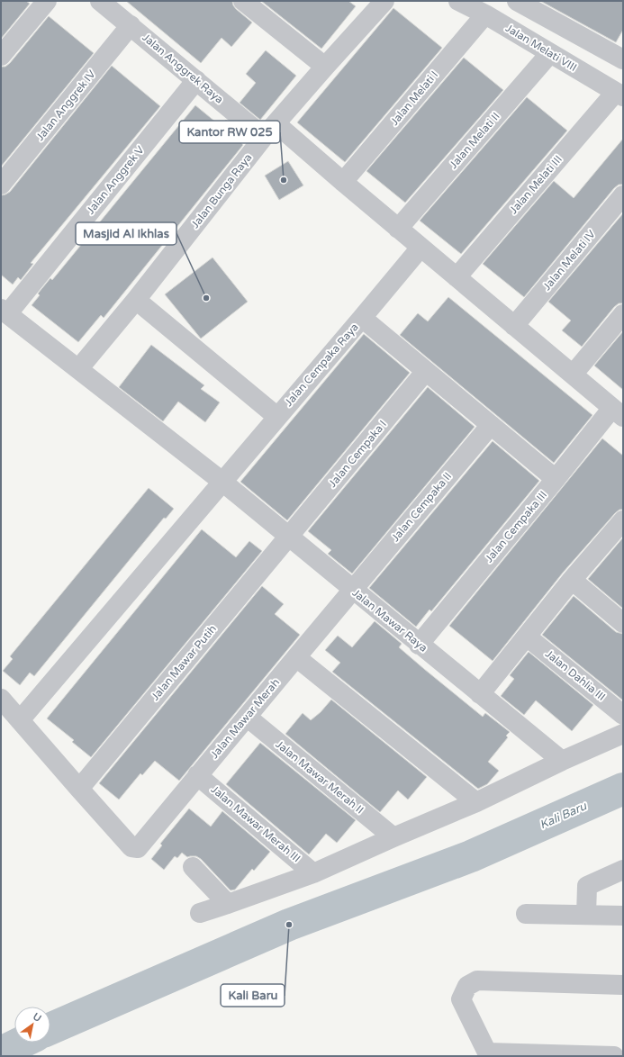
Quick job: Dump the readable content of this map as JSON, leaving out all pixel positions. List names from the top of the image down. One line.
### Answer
{"streets":{"street":["Jalan Melati VIII","Jalan Anggrek Raya","Jalan Melati I","Jalan Anggrek IV","Jalan Melati II","Jalan Anggrek V","Jalan Melati III","Jalan Bunga Raya","Jalan Melati IV","Jalan Cempaka Raya","Jalan Cempaka I","Jalan Cempaka II","Jalan Cempaka III","Jalan Mawar Raya","Jalan Mawar Putih","Jalan Dahlia III","Jalan Mawar Merah","Jalan Mawar Merah II","Jalan Mawar Merah III"]},"crossings":[["Jalan Melati VIII","Jalan Melati I"],["Jalan Melati VIII","Jalan Melati II"],["Jalan Melati VIII","Jalan Melati III"],["Jalan Anggrek Raya","Jalan Melati I"],["Jalan Anggrek Raya","Jalan Anggrek IV"],["Jalan Anggrek Raya","Jalan Melati II"],["Jalan Anggrek Raya","Jalan Anggrek V"],["Jalan Anggrek Raya","Jalan Melati III"],["Jalan Anggrek Raya","Jalan Bunga Raya"],["Jalan Anggrek Raya","Jalan Melati IV"],["Jalan Anggrek Raya","Jalan Cempaka Raya"],["Jalan Anggrek Raya","Jalan Cempaka III"],["Jalan Anggrek V","Jalan Mawar Raya"],["Jalan Bunga Raya","Jalan Mawar Raya"],["Jalan Cempaka Raya","Jalan Mawar Raya"],["Jalan Cempaka I","Jalan Mawar Raya"],["Jalan Cempaka I","Jalan Mawar Putih"],["Jalan Cempaka II","Jalan Mawar Raya"],["Jalan Cempaka II","Jalan Mawar Merah"],["Jalan Cempaka III","Jalan Mawar Raya"],["Jalan Mawar Raya","Jalan Mawar Putih"],["Jalan Mawar Raya","Jalan Mawar Merah"],["Jalan Mawar Putih","Jalan Mawar Merah"],["Jalan Mawar Merah","Jalan Mawar Merah II"],["Jalan Mawar Merah","Jalan Mawar Merah III"]],"water":["Kali Baru"],"places":["Kantor RW 025","Masjid Al Ikhlas","Kali Baru"],"north":"top right"}
